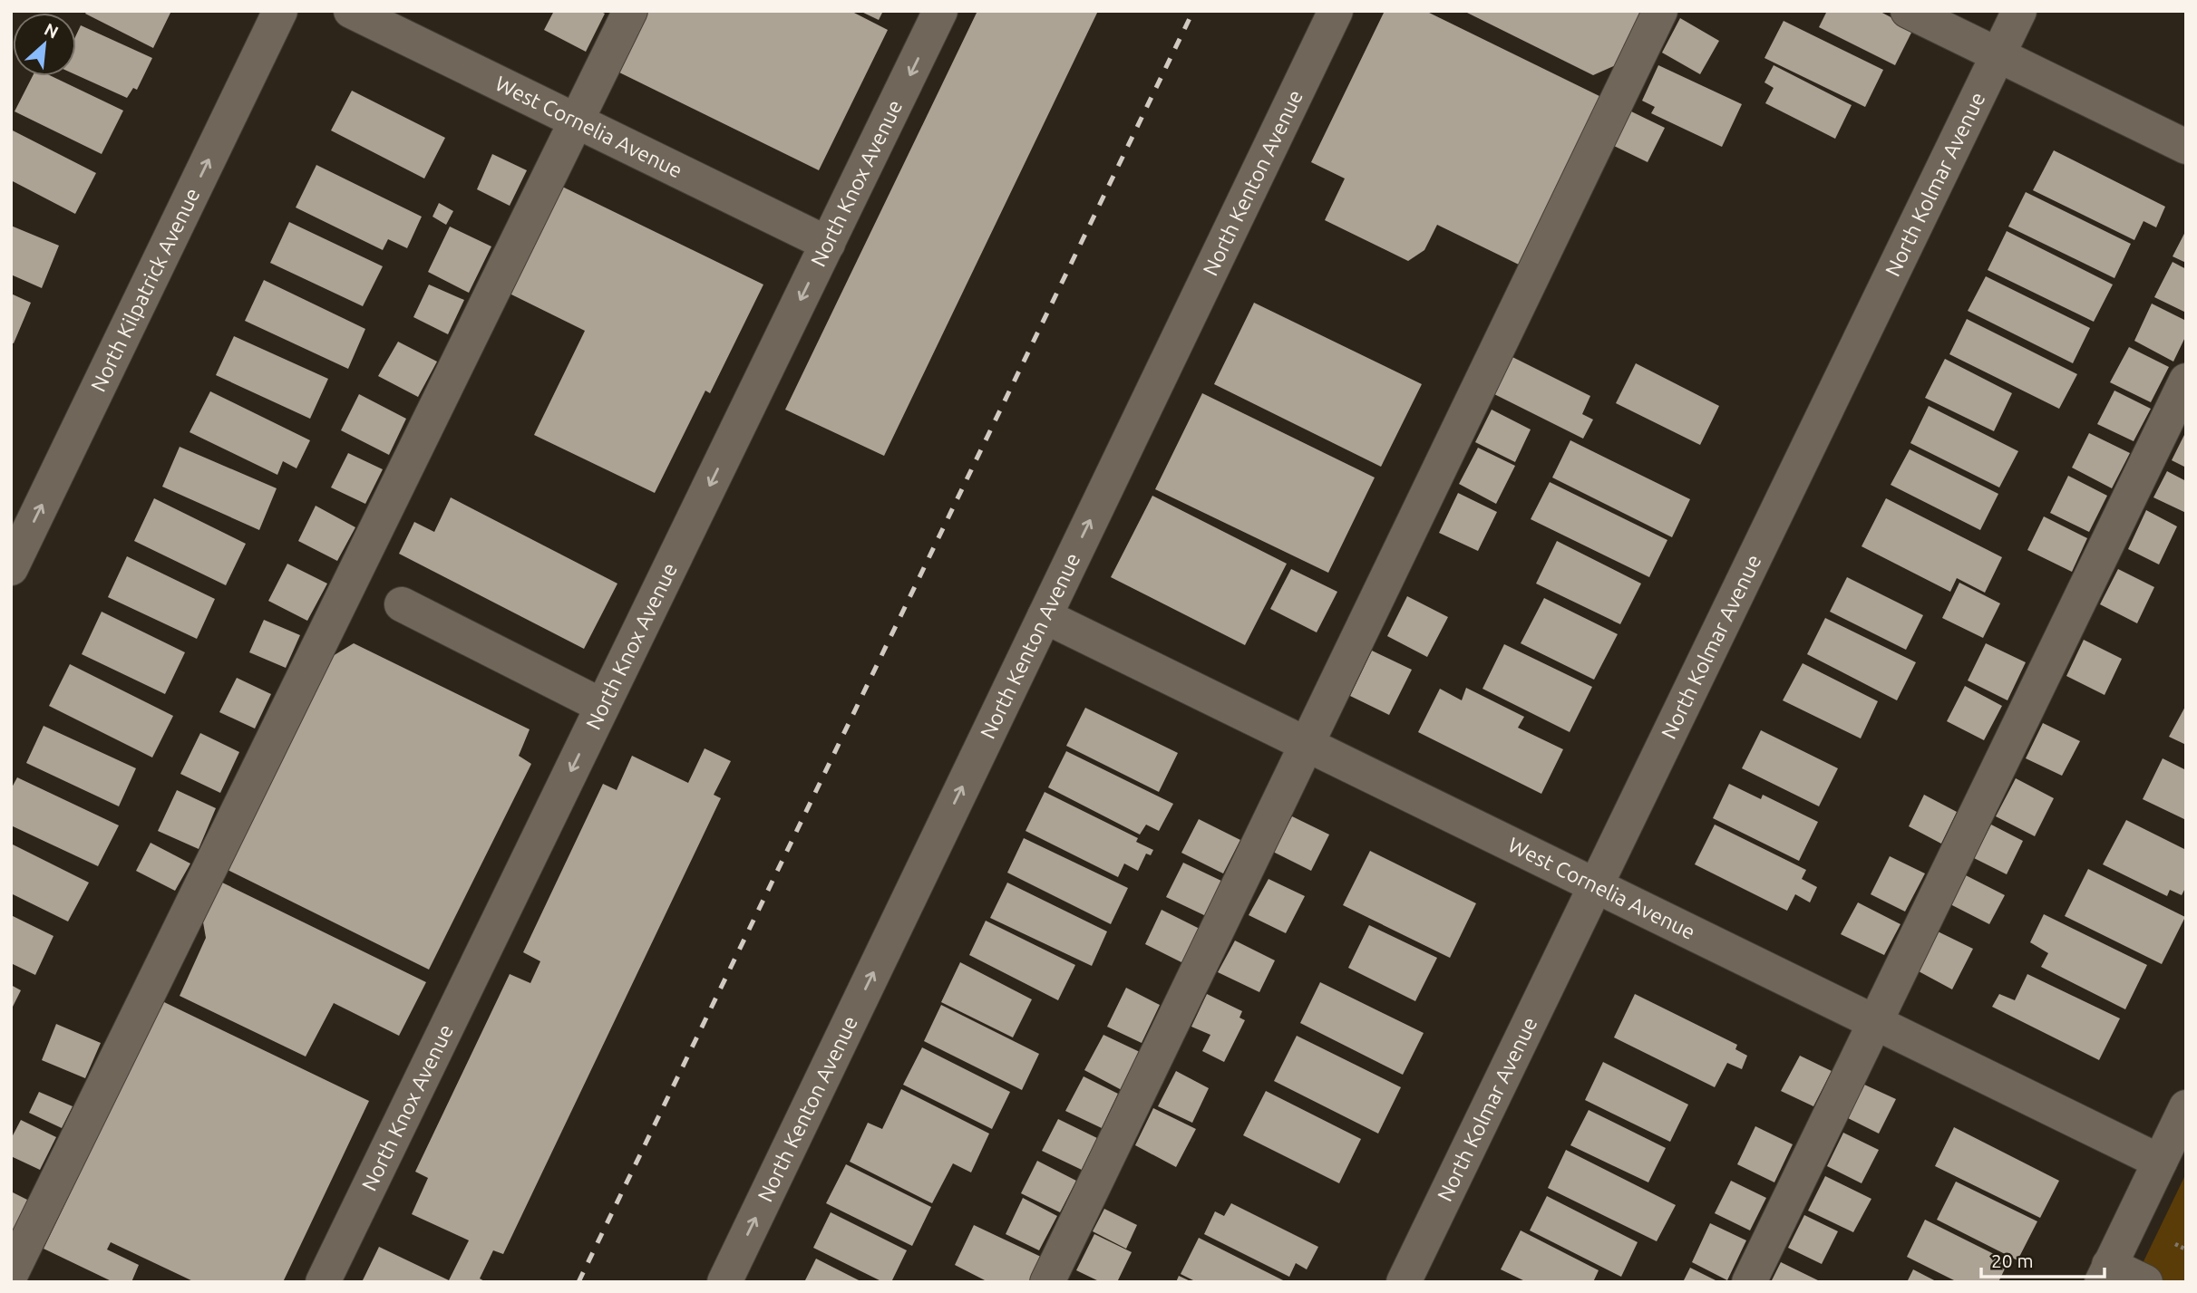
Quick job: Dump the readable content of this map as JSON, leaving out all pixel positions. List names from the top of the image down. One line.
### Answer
{"streets":{"street":["West Cornelia Avenue","North Kenton Avenue","North Kolmar Avenue","North Knox Avenue","North Kilpatrick Avenue"]},"crossings":[["West Cornelia Avenue","North Kenton Avenue"],["West Cornelia Avenue","North Kolmar Avenue"],["West Cornelia Avenue","North Knox Avenue"]],"scale_bar":"20 m","north":"top right"}
